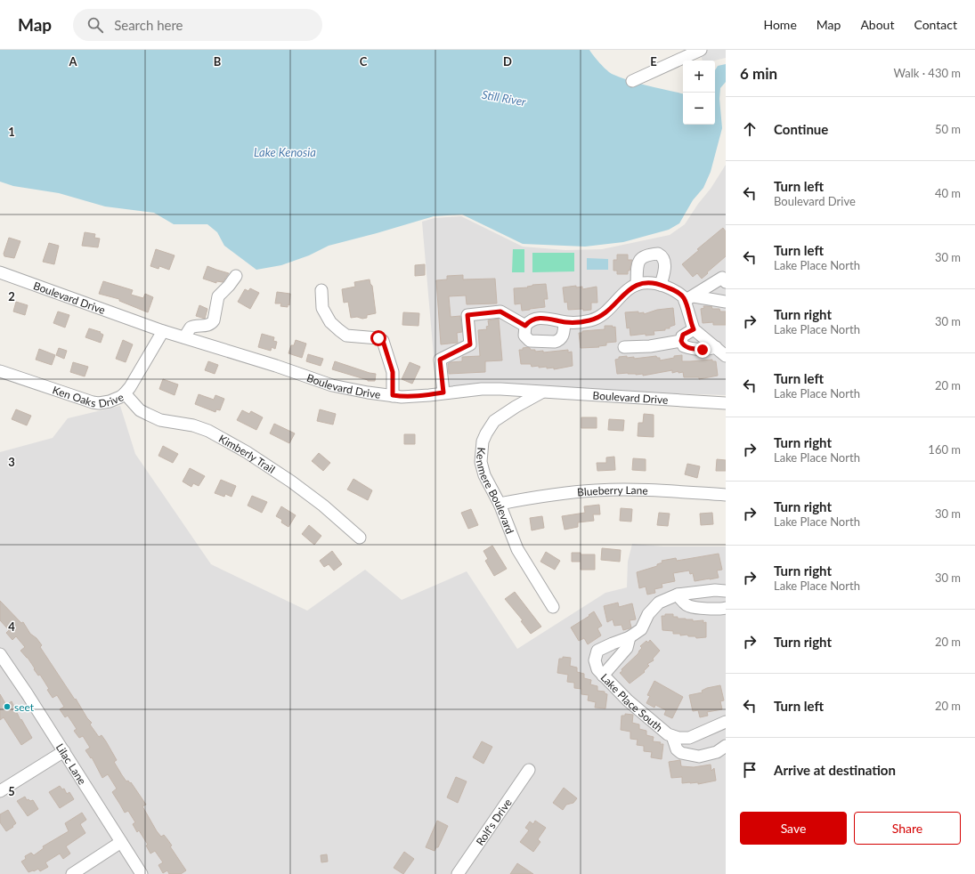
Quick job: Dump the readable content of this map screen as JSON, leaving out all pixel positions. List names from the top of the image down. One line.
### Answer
{"streets":{"street":["Boulevard Drive","Ken Oaks Drive","Kimberly Trail","Kenmere Boulevard","Blueberry Lane","Lake Place South","Lilac Lane","Rolf's Drive"]},"crossings":[["Boulevard Drive","Ken Oaks Drive"],["Boulevard Drive","Kenmere Boulevard"],["Ken Oaks Drive","Kimberly Trail"],["Kenmere Boulevard","Blueberry Lane"]],"water":["Still River","Lake Kenosia"],"places":["seet"],"page":{"header":"Map","search":"Search here","nav":["Home","Map","About","Contact"],"heading":["6 min","Walk · 430 m"],"map_buttons":["+","−"],"list":[["Continue","50 m"],["Turn left","Boulevard Drive","40 m"],["Turn left","Lake Place North","30 m"],["Turn right","Lake Place North","30 m"],["Turn left","Lake Place North","20 m"],["Turn right","Lake Place North","160 m"],["Turn right","Lake Place North","30 m"],["Turn right","Lake Place North","30 m"],["Turn right","20 m"],["Turn left","20 m"],"Arrive at destination"],"buttons":["Save","Share"]},"grid":{"columns":["A","B","C","D","E"],"rows":["1","2","3","4","5"]}}
